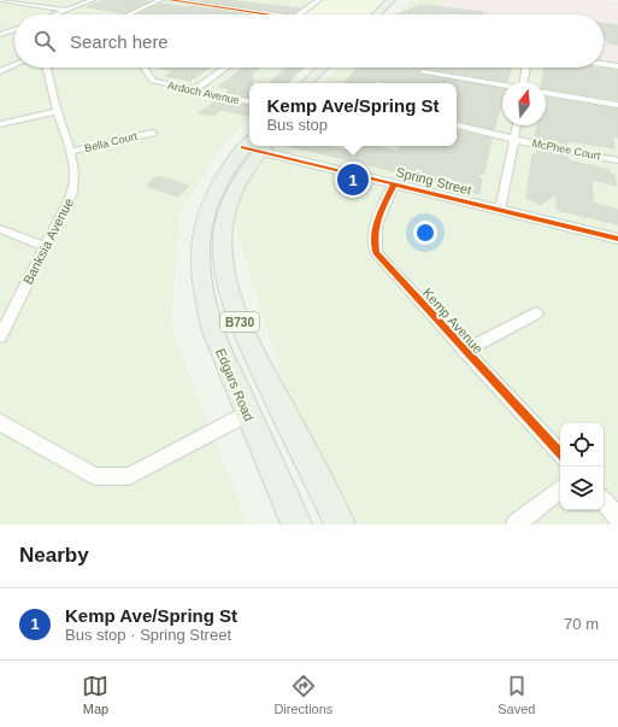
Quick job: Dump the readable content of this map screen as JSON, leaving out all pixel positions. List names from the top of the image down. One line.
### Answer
{"streets":{"main road":["B730","Edgars Road"],"street":["Ardoch Avenue","Bella Court","McPhee Court","Spring Street","Banksia Avenue","Kemp Avenue"]},"crossings":[["Bella Court","Banksia Avenue"],["Spring Street","Kemp Avenue"]],"north":"top","page":{"search":"Search here","popup":["Kemp Ave/Spring St","Bus stop"],"pins":"1","heading":"Nearby","list":[{"mark":"1","name":"Kemp Ave/Spring St","note":"Bus stop · Spring Street","value":"70 m"}],"nav":["Map","Directions","Saved"]}}
